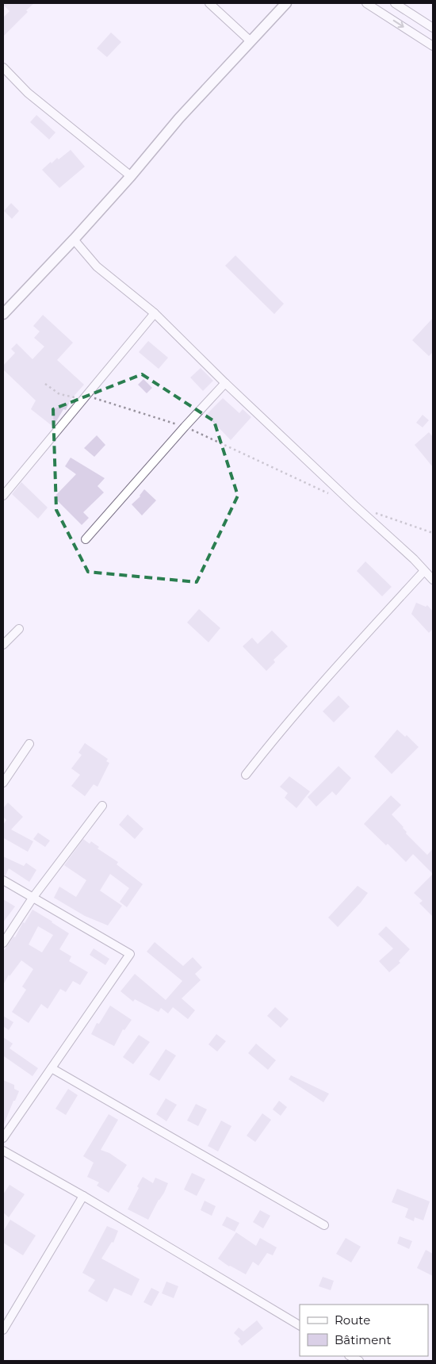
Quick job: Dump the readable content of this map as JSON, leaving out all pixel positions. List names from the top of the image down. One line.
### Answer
{"legend":["Route","Bâtiment"]}
